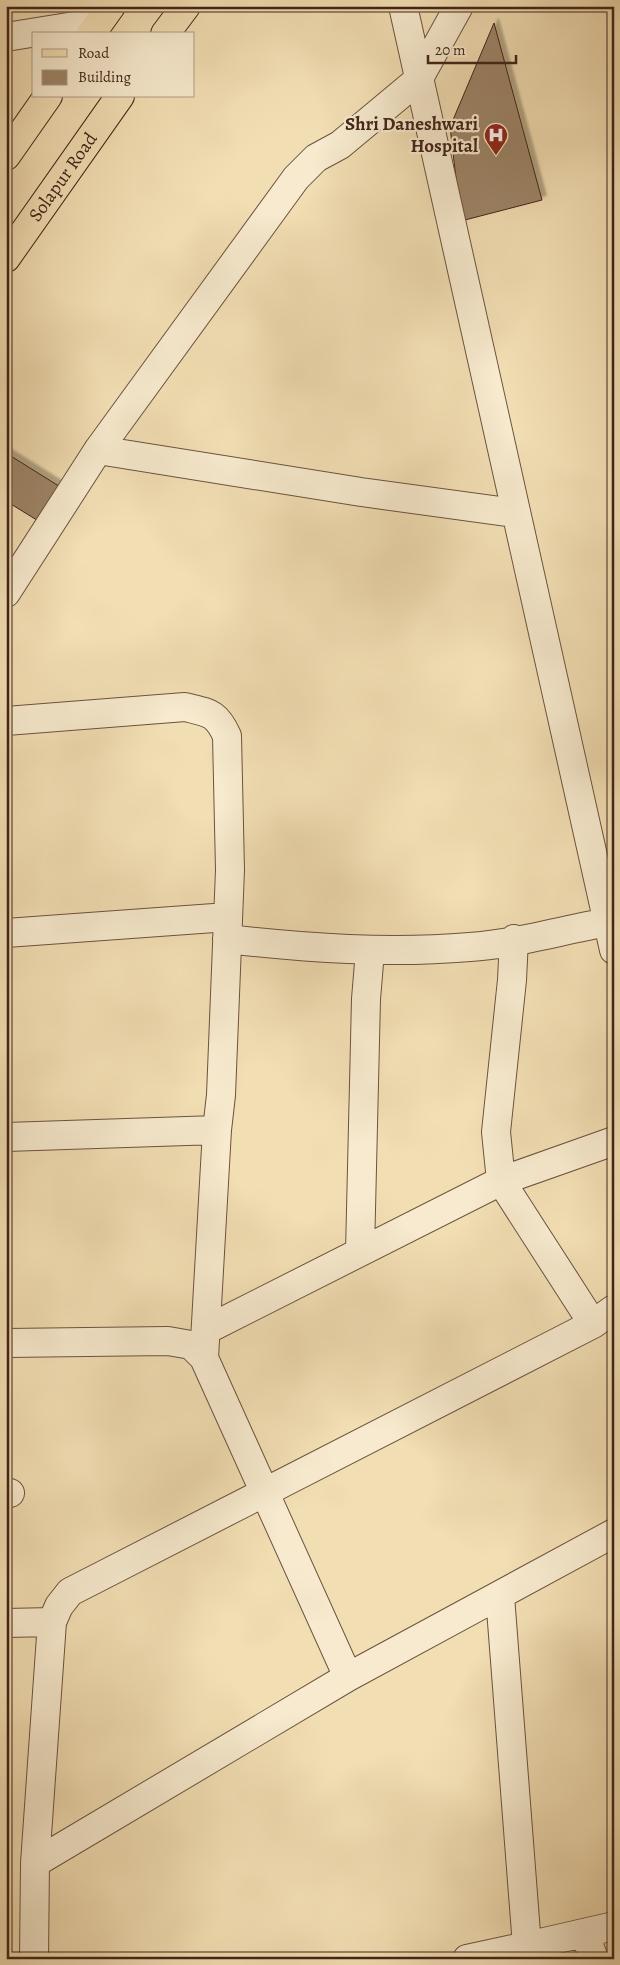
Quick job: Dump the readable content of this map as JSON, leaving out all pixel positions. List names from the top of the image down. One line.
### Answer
{"streets":{"main road":["Solapur Road"]},"places":{"hospital":["Shri Daneshwari Hospital"]},"legend":["Road","Building"],"scale_bar":"20 m"}
